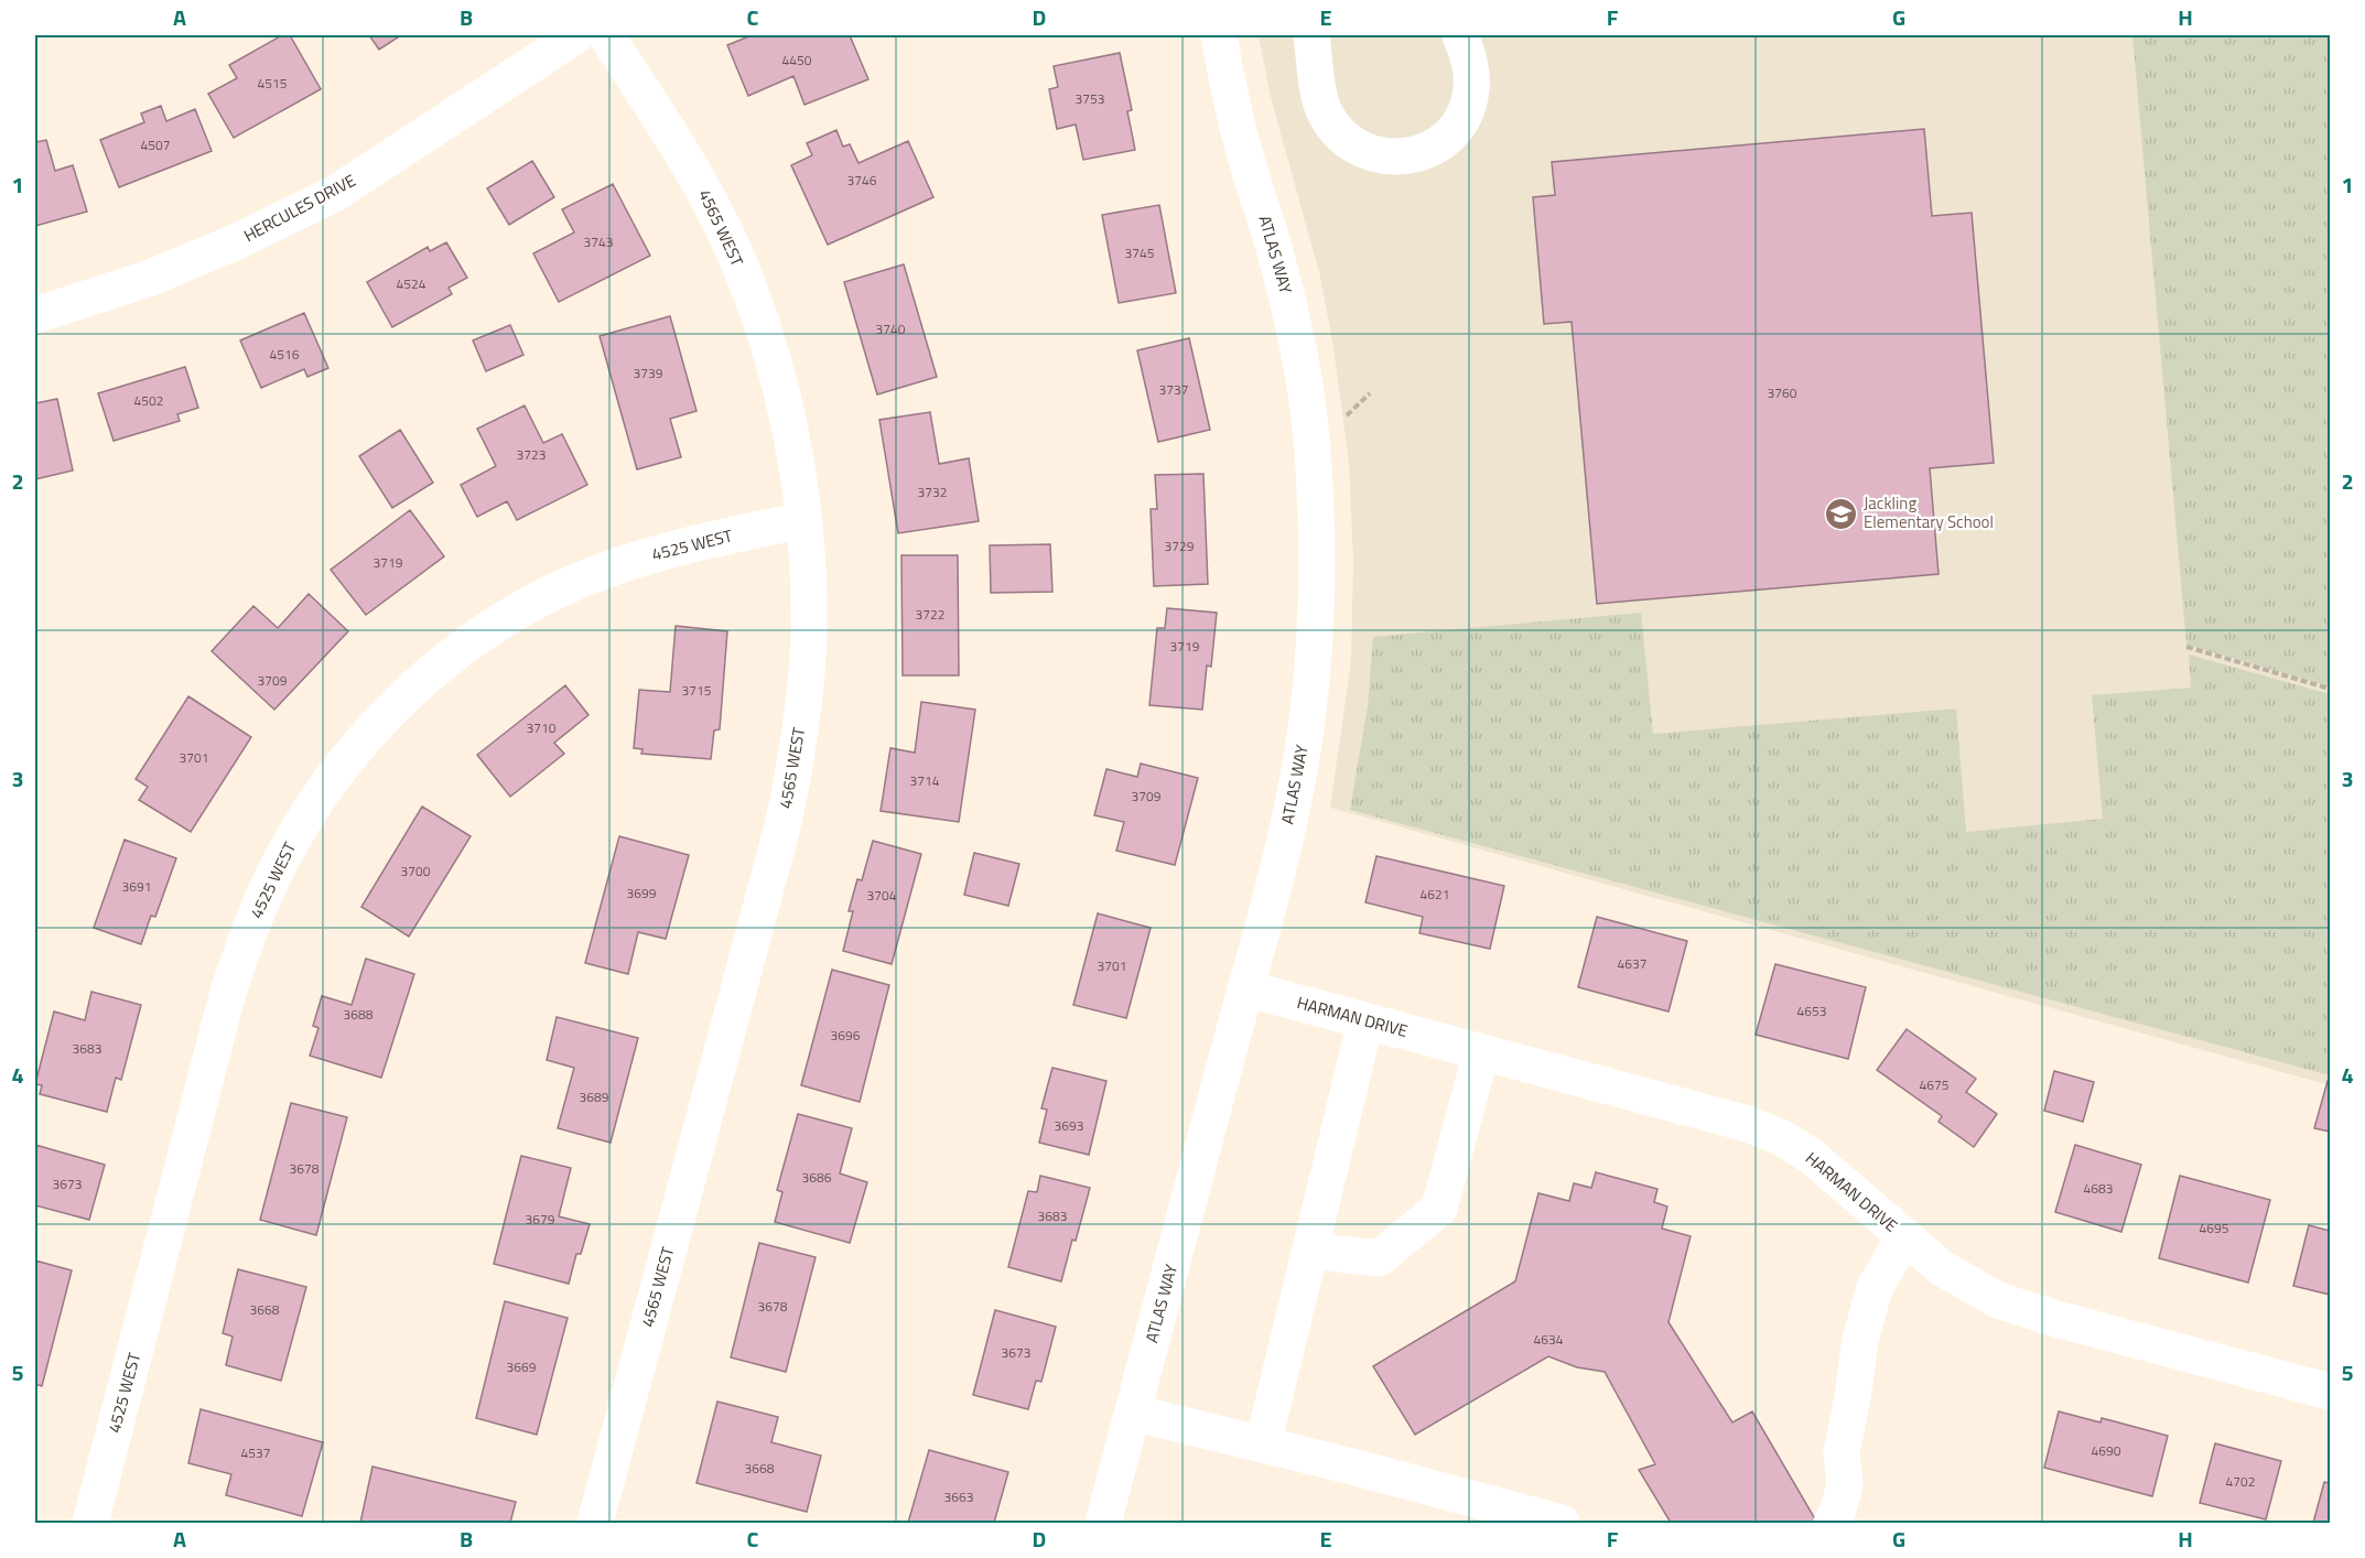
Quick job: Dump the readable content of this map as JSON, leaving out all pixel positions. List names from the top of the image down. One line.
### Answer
{"streets":{"street":["HERCULES DRIVE","4565 WEST","ATLAS WAY","4525 WEST","HARMAN DRIVE"]},"crossings":[["4565 WEST","4525 WEST"],["ATLAS WAY","HARMAN DRIVE"]],"places":{"school or university":["Jackling Elementary School"]},"house_numbers":["4450","4515","3753","4507","3746","3743","3745","4524","3740","4516","3739","3737","3760","4502","3723","3732","3729","3719","3722","3719","3709","3715","3710","3701","3714","3709","3700","3691","3699","4621","3704","4637","3701","4653","3688","3696","3683","4675","3689","3693","3678","3686","3673","4683","3683","3679","4695","3678","3668","4634","3673","3669","4690","4537","3668","4702","3663"],"grid":{"columns":["A","B","C","D","E","F","G","H"],"rows":["1","2","3","4","5"]}}
